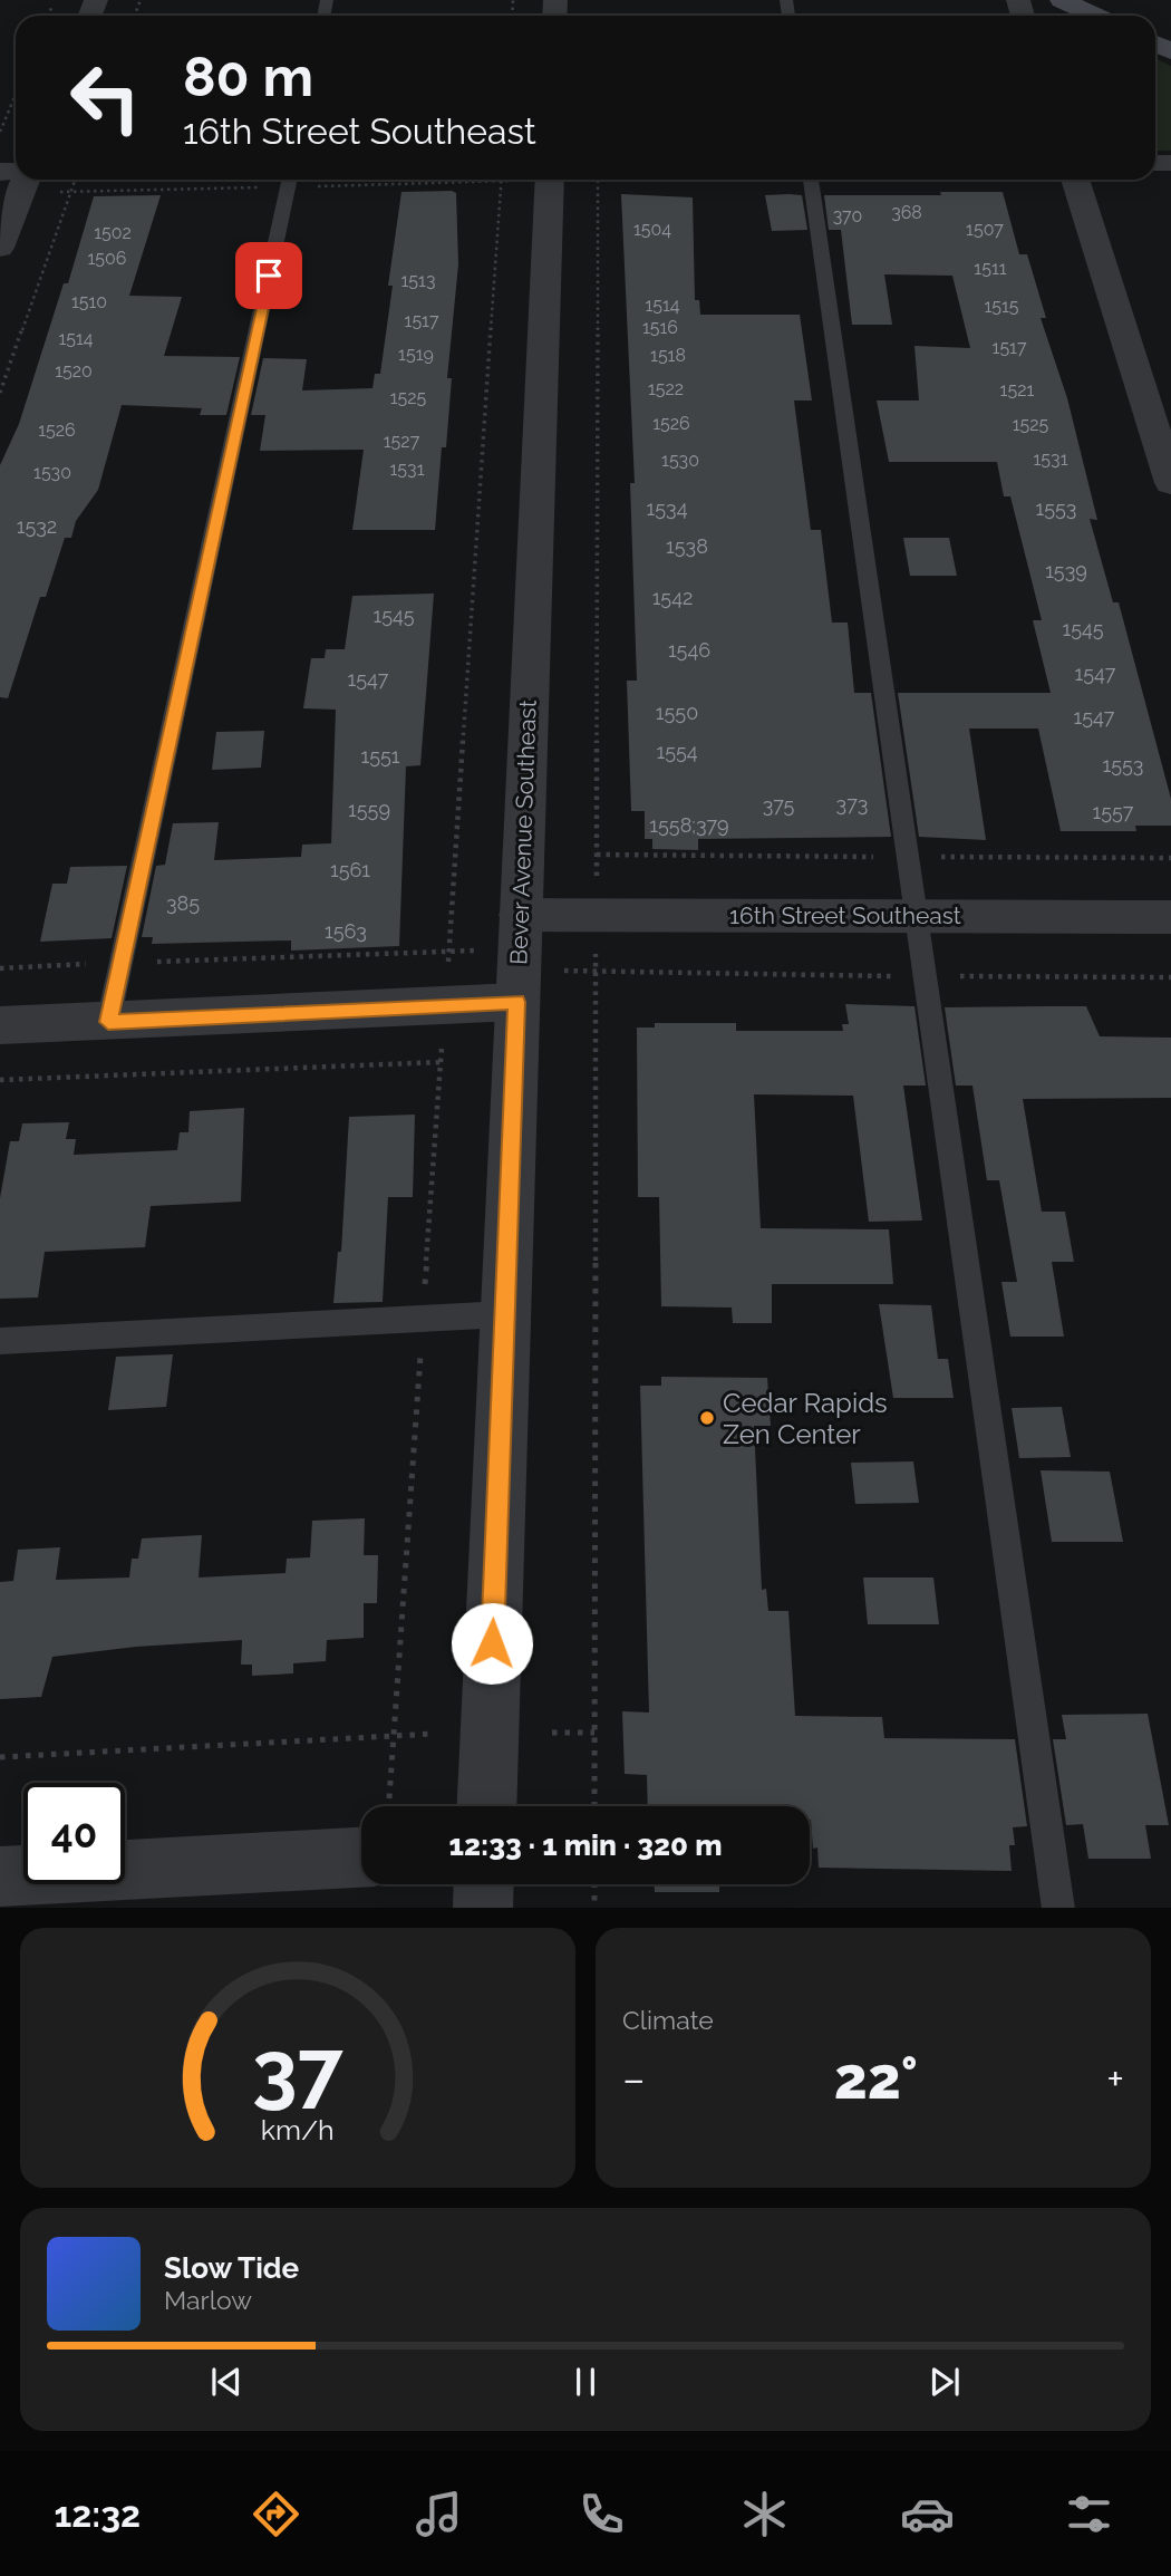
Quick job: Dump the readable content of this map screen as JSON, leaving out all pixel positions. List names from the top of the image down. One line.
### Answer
{"streets":{"street":["Bever Avenue Southeast","16th Street Southeast"]},"crossings":[["Bever Avenue Southeast","16th Street Southeast"]],"places":["Cedar Rapids Zen Center"],"house_numbers":["368","370","1504","1507","1502","1506","1511","1513","1510","1514","1515","1517","1516","1514","1517","1519","1518","1520","1522","1521","1525","1526","1525","1526","1527","1531","1530","1531","1530","1534","1553","1532","1538","1539","1542","1545","1545","1546","1547","1547","1550","1547","1554","1551","1553","373","375","1559","1557","1558;379","1561","385","1563"],"page":{"turn":["80 m","16th Street Southeast"],"limit":"40","trip":"12:33 · 1 min · 320 m","tile":"Climate","heat":["−","22°","+"],"song":["Slow Tide","Marlow"],"tabs":"12:32","gauge":["37","km/h"]}}
